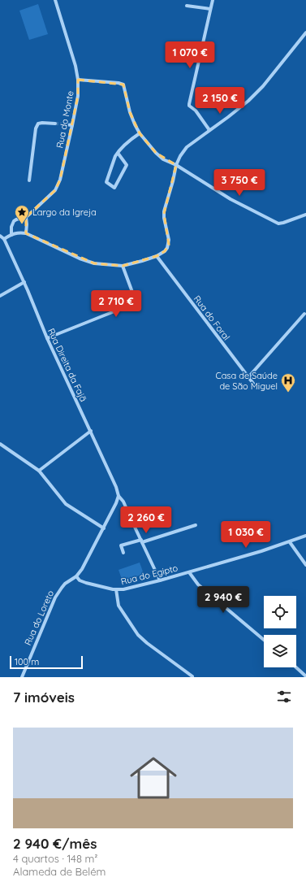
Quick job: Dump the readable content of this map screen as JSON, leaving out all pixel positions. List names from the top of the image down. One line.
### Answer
{"streets":{"street":["Rua do Monte","Rua do Foral","Rua Direita da Fajã","Rua do Egipto","Rua do Loreto"]},"crossings":[["Rua Direita da Fajã","Rua do Egipto"],["Rua do Egipto","Rua do Loreto"]],"places":{"place":["Largo da Igreja"],"hospital":["Casa de Saúde de São Miguel"]},"scale_bar":"100 m","page":{"price":["1 070 €","2 150 €","3 750 €","2 710 €","2 260 €","1 030 €","2 940 €"],"scale":"100 m","heading":"7 imóveis","list":[{"name":"2 940 €/mês","note":"4 quartos · 148 m² · Alameda de Belém"}]}}
